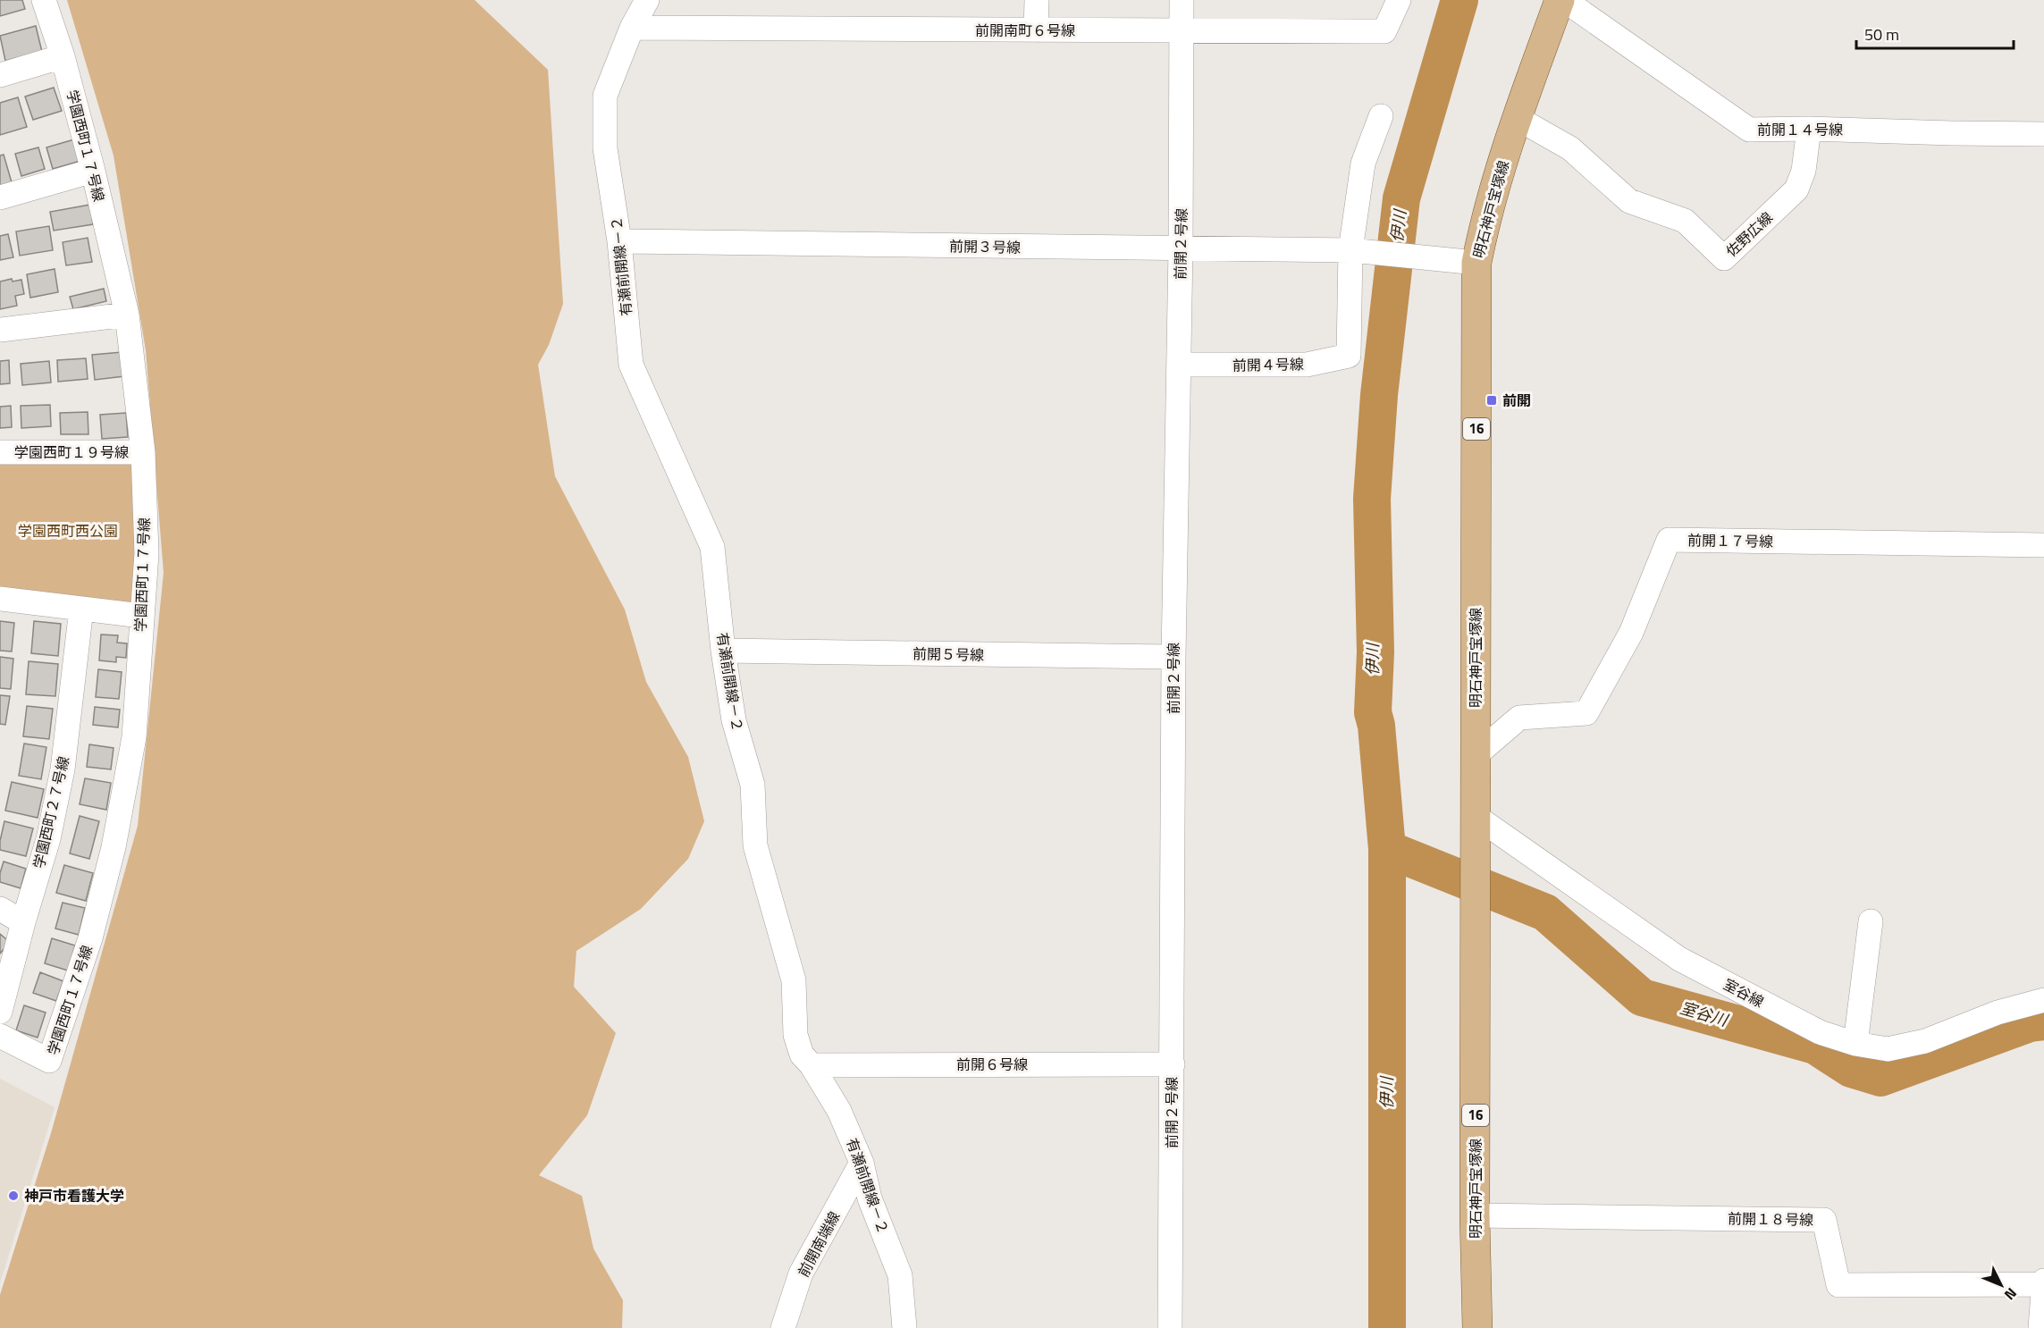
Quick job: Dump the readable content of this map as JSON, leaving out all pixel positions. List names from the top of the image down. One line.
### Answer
{"streets":{"main road":["明石神戸宝塚線","16"],"street":["前開南町６号線","前開１４号線","学園西町１７号線","佐野広線","前開２号線","前開３号線","有瀬前開線－２","前開４号線","学園西町１９号線","前開１７号線","前開５号線","学園西町２７号線","室谷線","前開６号線","前開１８号線","前開南端線"]},"crossings":[["前開南町６号線","前開２号線"],["前開南町６号線","有瀬前開線－２"],["前開１４号線","明石神戸宝塚線"],["前開１４号線","佐野広線"],["学園西町１７号線","学園西町１９号線"],["明石神戸宝塚線","佐野広線"],["明石神戸宝塚線","前開１７号線"],["明石神戸宝塚線","室谷線"],["明石神戸宝塚線","前開１８号線"],["前開２号線","前開３号線"],["前開２号線","前開４号線"],["前開２号線","前開５号線"],["前開２号線","前開６号線"],["前開３号線","有瀬前開線－２"],["前開３号線","前開４号線"],["有瀬前開線－２","前開５号線"],["有瀬前開線－２","前開６号線"],["有瀬前開線－２","前開南端線"]],"water":["伊川","室谷川"],"parks":["学園西町西公園"],"places":{"transit":["前開"],"other":["神戸市看護大学"]},"scale_bar":"50 m","north":"bottom right"}
